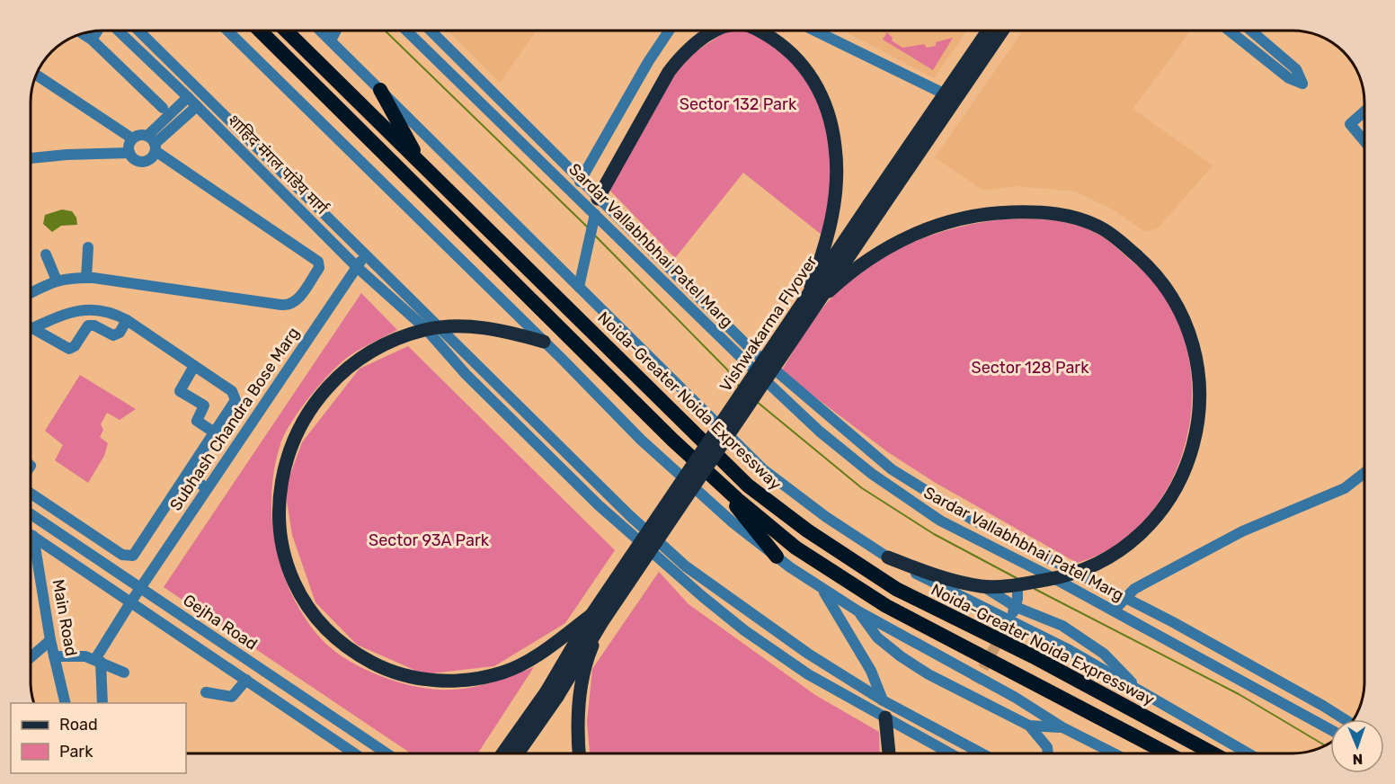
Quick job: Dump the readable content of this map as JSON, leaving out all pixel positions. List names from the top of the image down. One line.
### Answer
{"streets":{"highway":["Noida-Greater Noida Expressway"],"main road":["Vishwakarma Flyover"],"street":["शाहिद मंगल पांडेय मार्ग","Sardar Vallabhbhai Patel Marg","Subhash Chandra Bose Marg","Main Road","Gejha Road"]},"crossings":[["शाहिद मंगल पांडेय मार्ग","Subhash Chandra Bose Marg"],["Subhash Chandra Bose Marg","Gejha Road"],["Main Road","Gejha Road"]],"parks":["Sector 132 Park","Sector 128 Park","Sector 93A Park"],"legend":["Road","Park"],"north":"bottom"}
